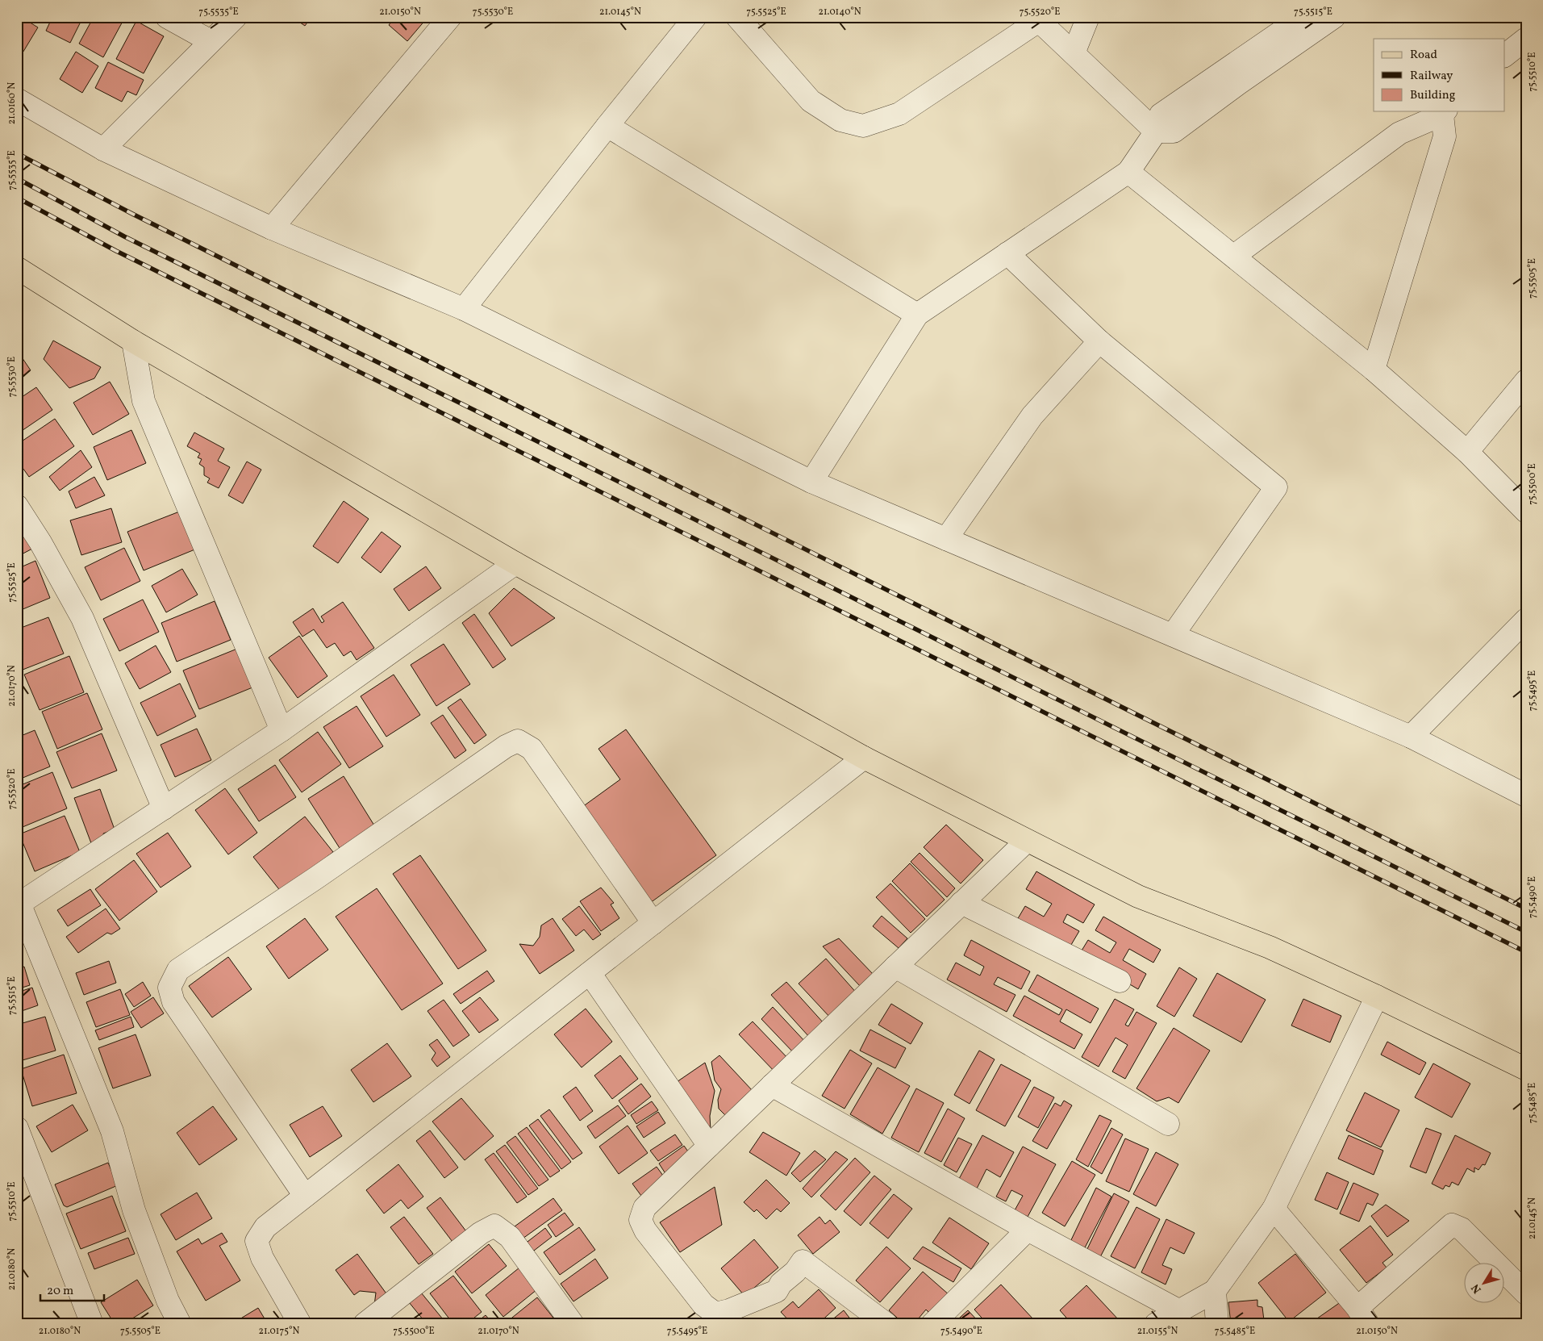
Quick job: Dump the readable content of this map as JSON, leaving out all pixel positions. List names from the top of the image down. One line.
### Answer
{"legend":["Road","Railway","Building"],"scale_bar":"20 m","north":"bottom left","coordinates":["75.5535°E","21.0150°N","75.5530°E","21.0145°N","75.5525°E","21.0140°N","75.5520°E","75.5515°E","75.5510°E","21.0160°N","75.5505°E","75.5500°E","21.0170°N","75.5495°E","75.5490°E","75.5485°E","21.0180°N","21.0175°N","21.0155°N"]}
